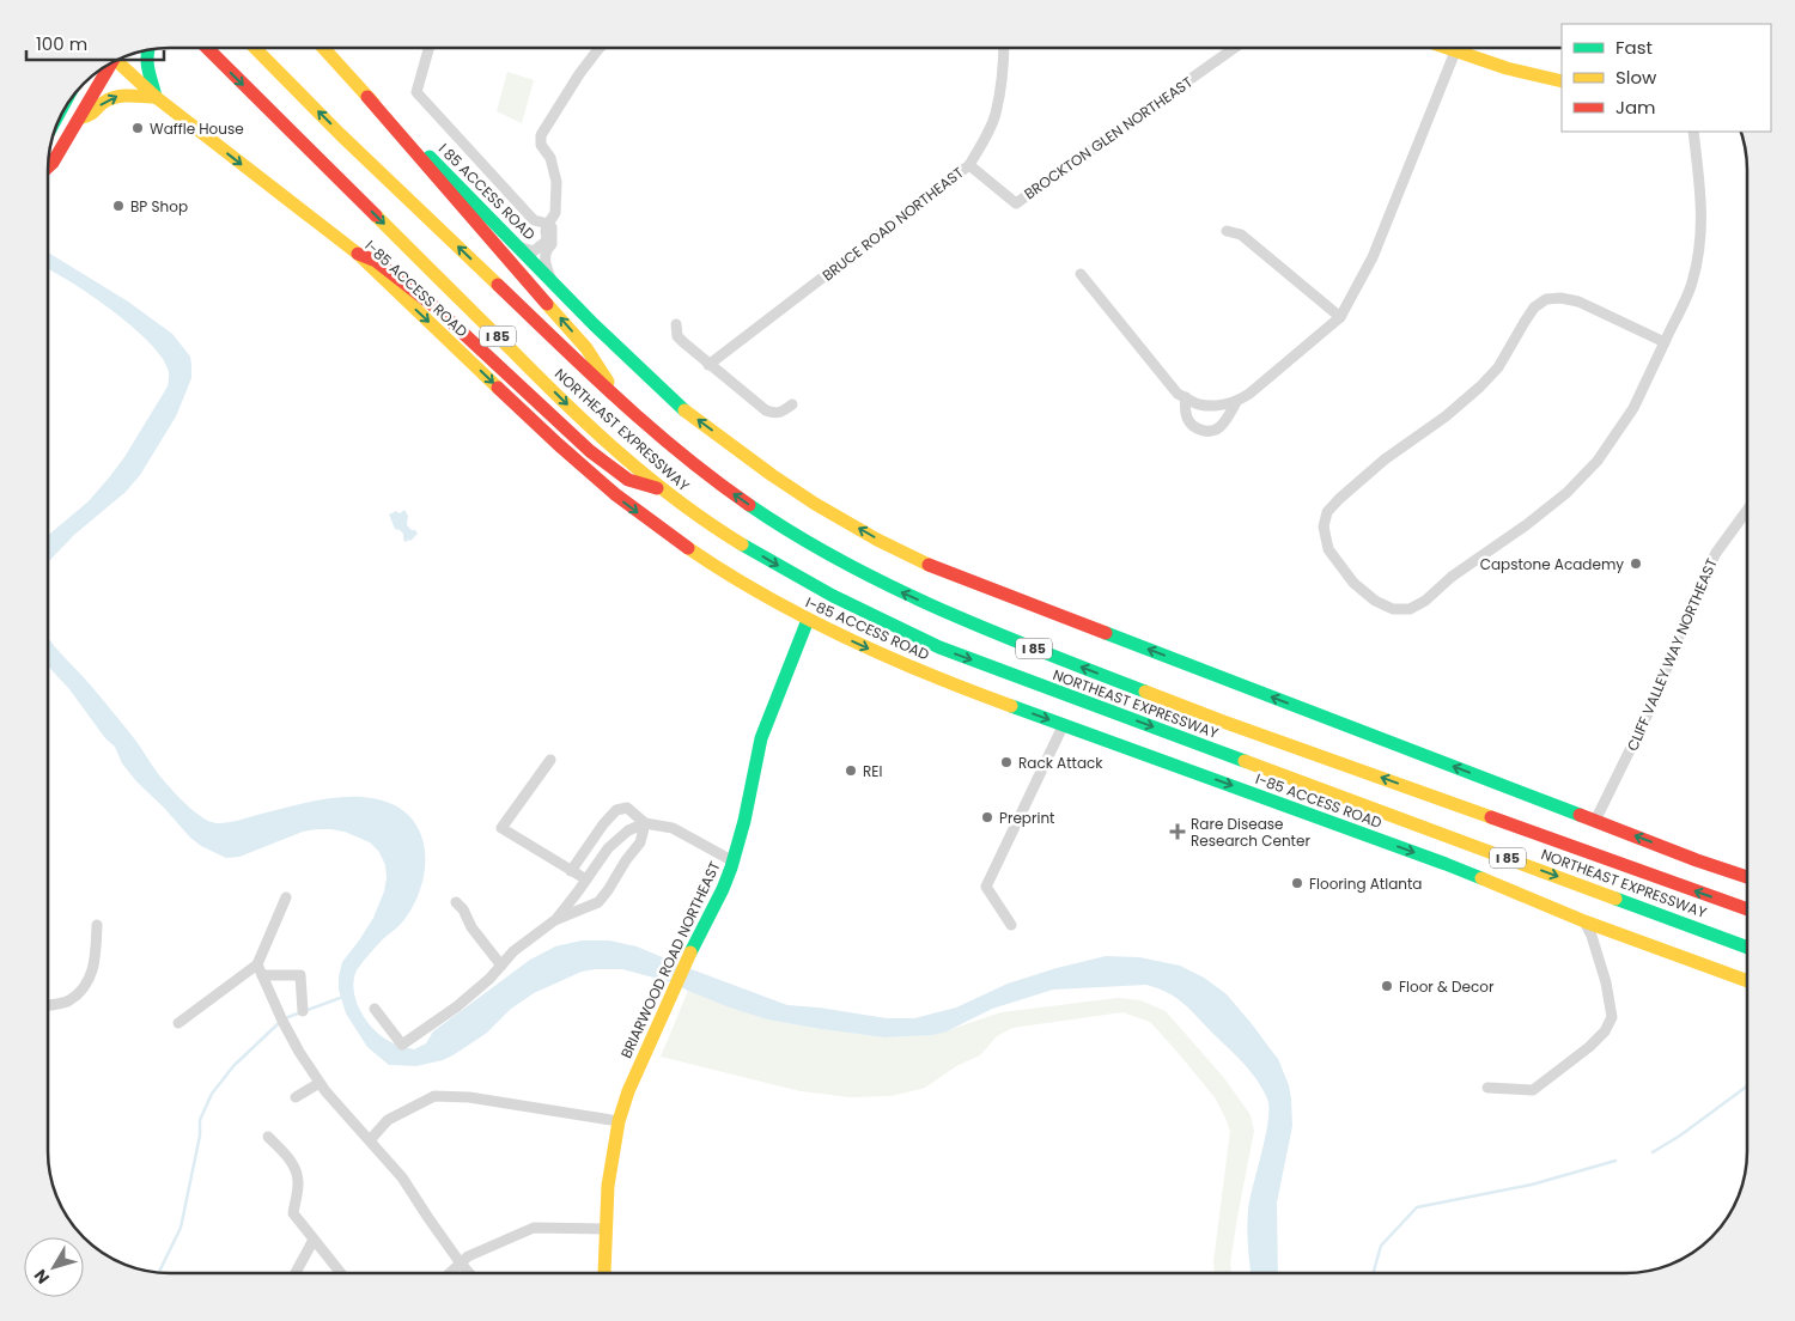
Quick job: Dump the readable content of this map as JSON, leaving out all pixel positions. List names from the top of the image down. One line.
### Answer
{"streets":{"main road":["I 85 ACCESS ROAD","I-85 ACCESS ROAD","I 85","NORTHEAST EXPRESSWAY","BRIARWOOD ROAD NORTHEAST"],"street":["BROCKTON GLEN NORTHEAST","BRUCE ROAD NORTHEAST","CLIFF VALLEY WAY NORTHEAST"]},"crossings":[["BROCKTON GLEN NORTHEAST","BRUCE ROAD NORTHEAST"],["I 85 ACCESS ROAD","CLIFF VALLEY WAY NORTHEAST"],["I-85 ACCESS ROAD","BRIARWOOD ROAD NORTHEAST"]],"places":{"other":["Waffle House","BP Shop","Capstone Academy","Rack Attack","REI","Preprint","Flooring Atlanta","Floor & Decor"],"health":["Rare Disease Research Center"]},"legend":["Fast","Slow","Jam"],"scale_bar":"100 m","north":"bottom left"}
